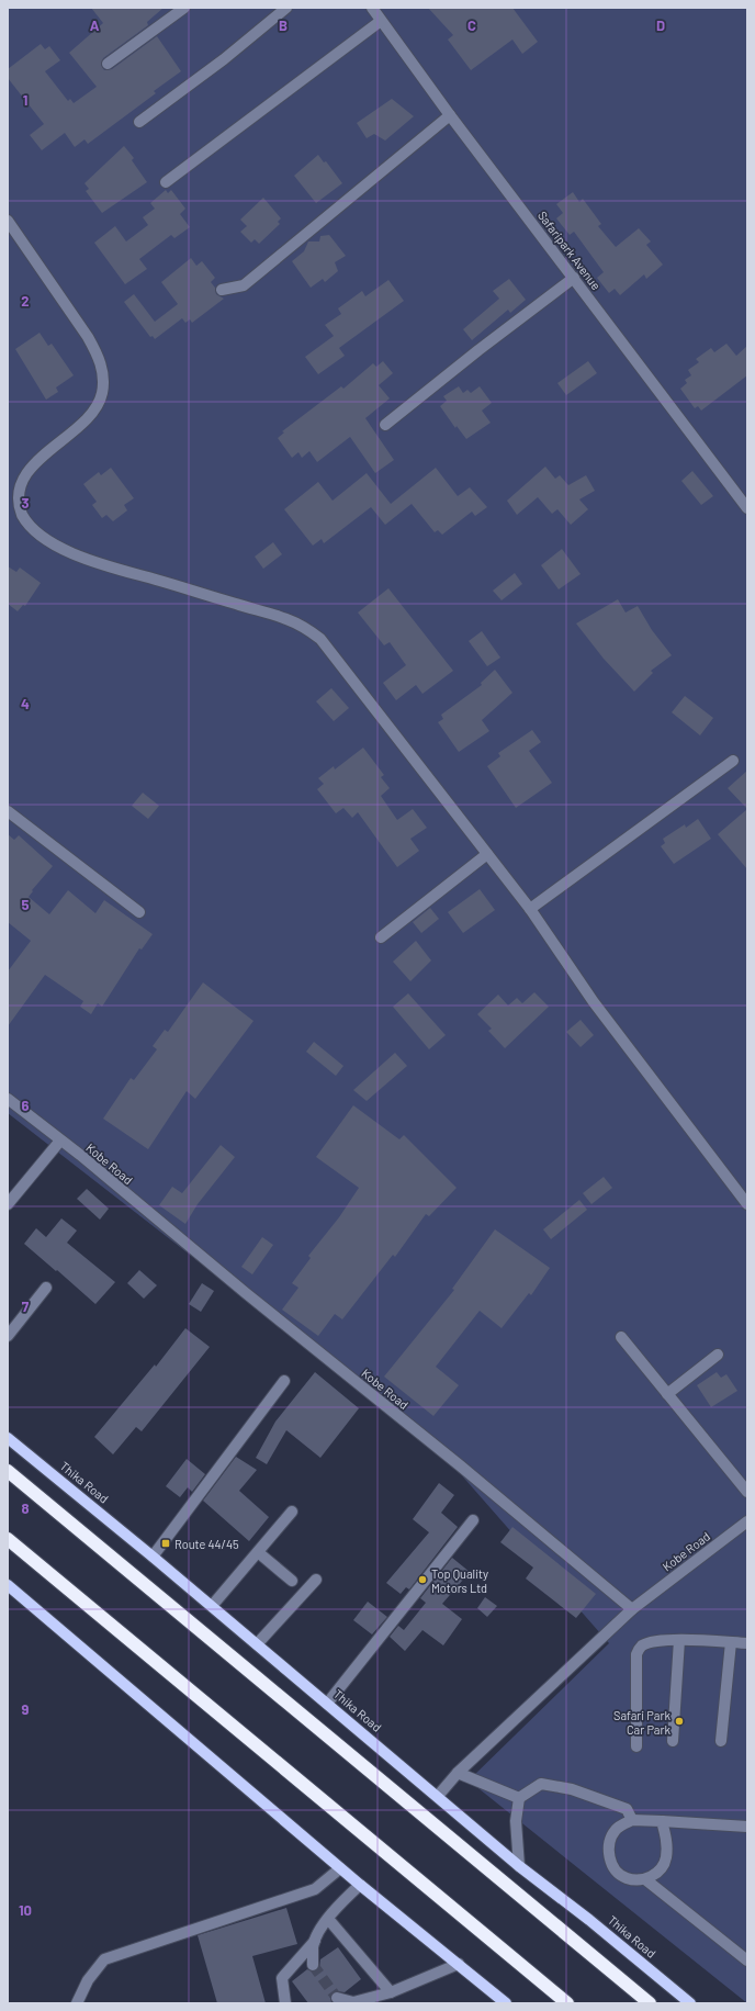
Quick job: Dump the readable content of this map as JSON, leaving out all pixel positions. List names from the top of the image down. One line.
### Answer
{"streets":{"main road":["Thika Road"],"street":["Safaripark Avenue","Kobe Road"]},"places":{"transit":["Route 44/45"],"other":["Top Quality Motors Ltd","Safari Park Car Park"]},"grid":{"columns":["A","B","C","D"],"rows":["1","2","3","4","5","6","7","8","9","10"]}}
